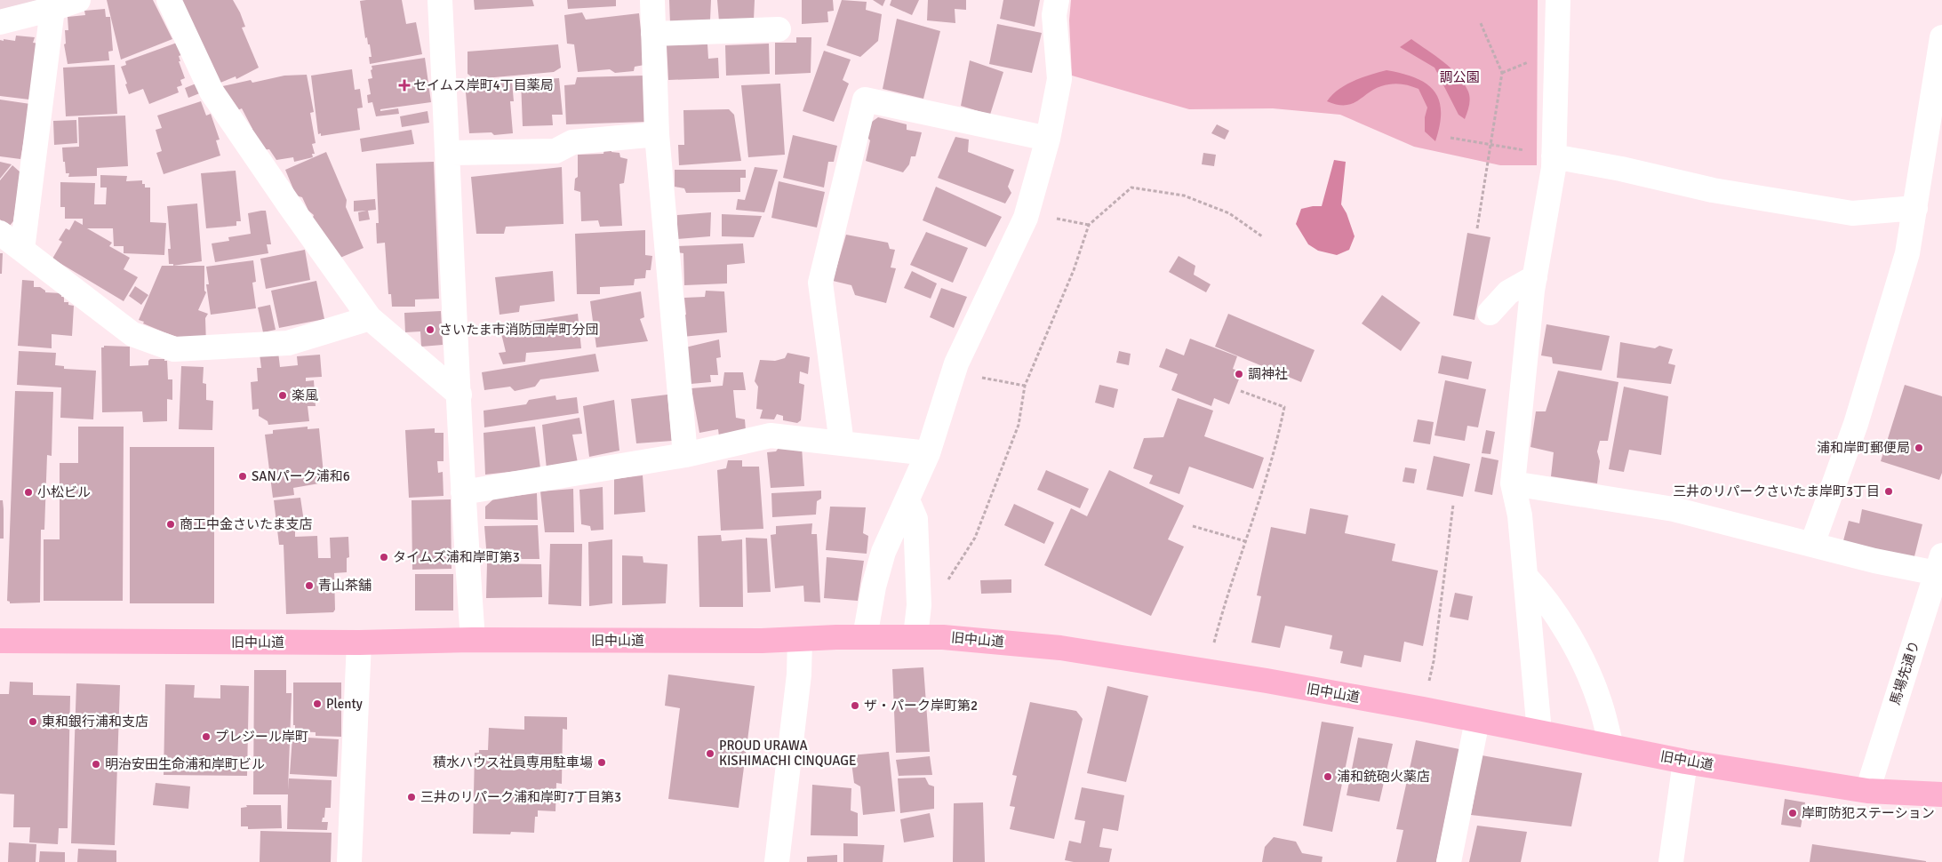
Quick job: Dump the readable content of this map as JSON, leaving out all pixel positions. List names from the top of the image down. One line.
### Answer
{"streets":{"main road":["旧中山道"],"street":["馬場先通り"]},"crossings":[["旧中山道","馬場先通り"]],"parks":["調公園"],"places":{"health":["セイムス岸町4丁目薬局"],"other":["さいたま市消防団岸町分団","調神社","楽風","浦和岸町郵便局","SANパーク浦和6","三井のリパークさいたま岸町3丁目","小松ビル","商工中金さいたま支店","タイムズ浦和岸町第3","青山茶舗","Plenty","ザ・パーク岸町第2","東和銀行浦和支店","プレジール岸町","PROUD URAWA KISHIMACHI CINQUAGE","積水ハウス社員専用駐車場","明治安田生命浦和岸町ビル","浦和銃砲火薬店","三井のリパーク浦和岸町7丁目第3","岸町防犯ステーション"]}}
